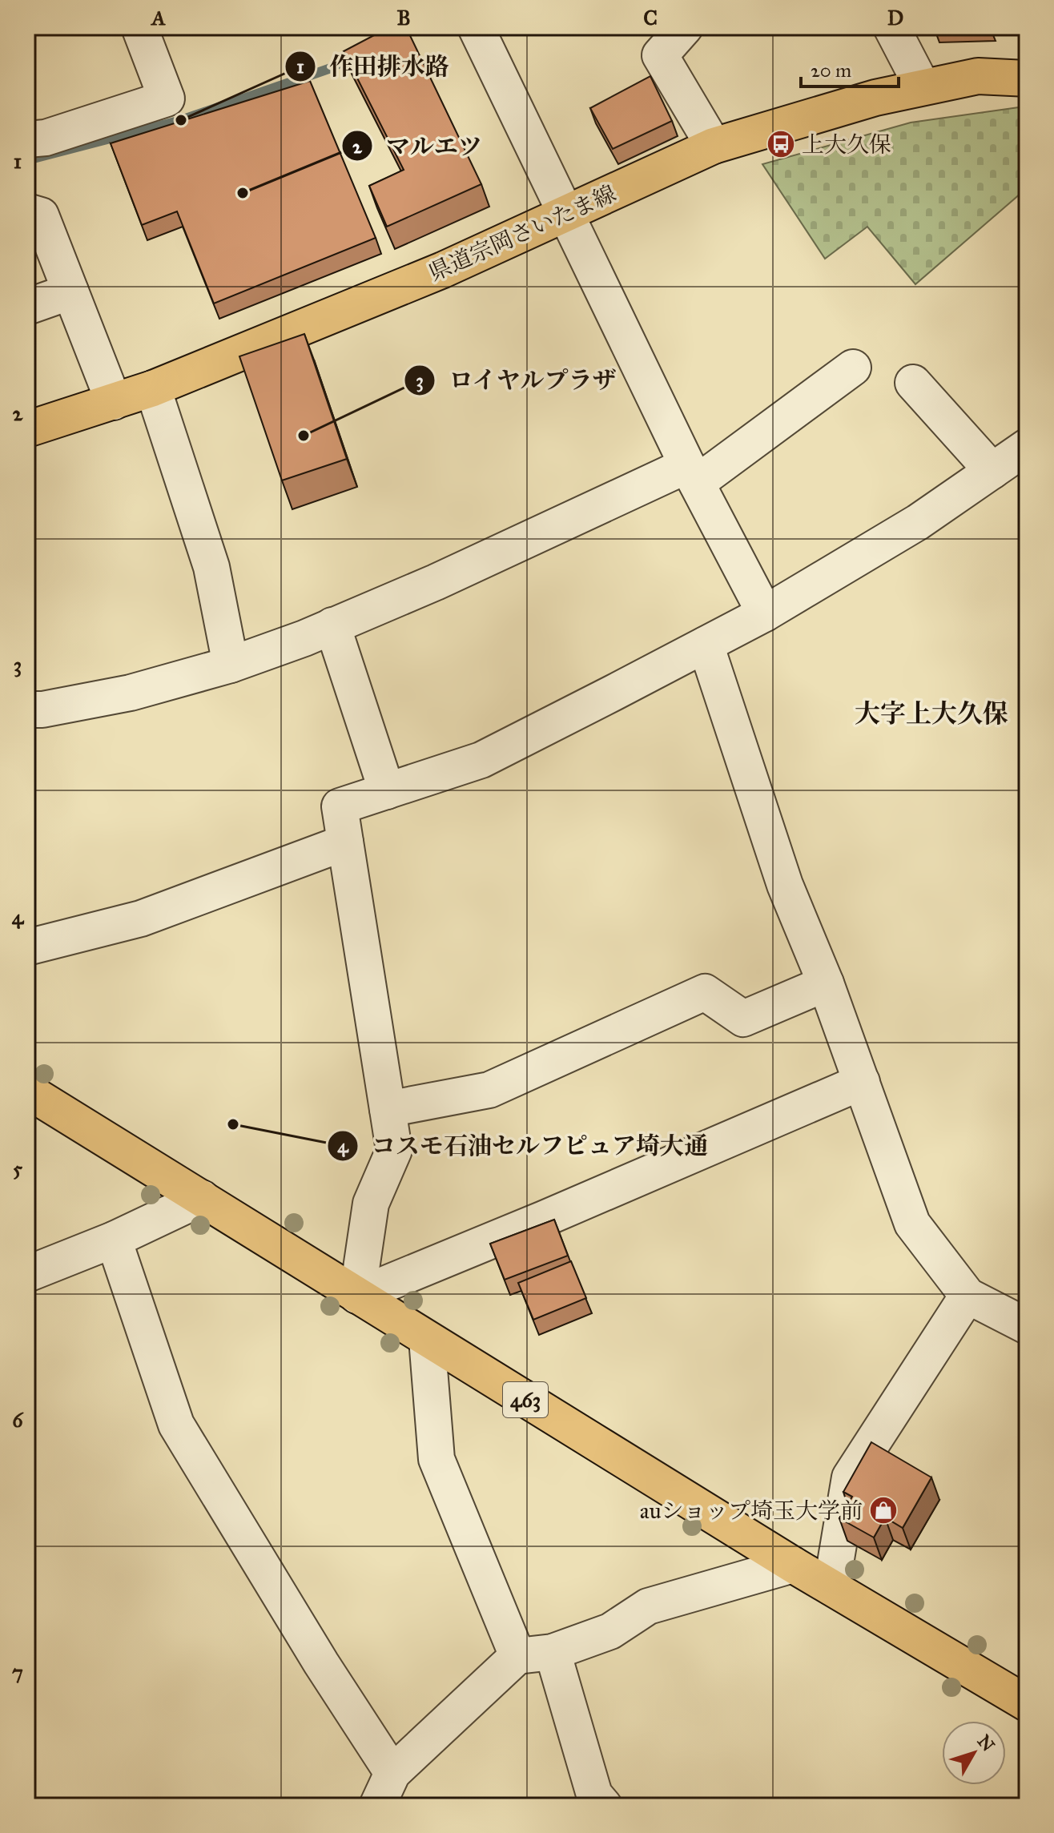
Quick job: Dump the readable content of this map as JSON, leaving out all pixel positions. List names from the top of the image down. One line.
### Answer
{"streets":{"main road":["県道宗岡さいたま線","463"]},"districts":["大字上大久保"],"places":{"other":["作田排水路","マルエツ","ロイヤルプラザ","コスモ石油セルフピュア埼大通"],"bus stop":["上大久保"],"shop":["auショップ埼玉大学前"]},"scale_bar":"20 m","north":"top right","grid":{"columns":["A","B","C","D"],"rows":["1","2","3","4","5","6","7"]}}
